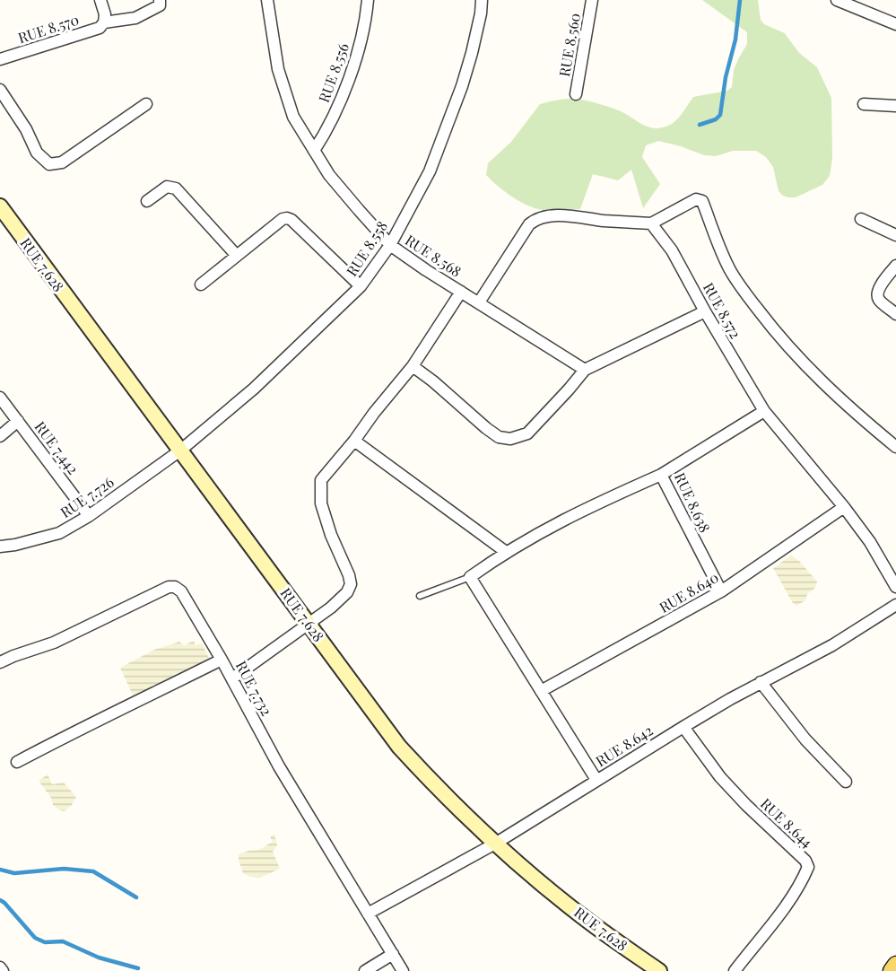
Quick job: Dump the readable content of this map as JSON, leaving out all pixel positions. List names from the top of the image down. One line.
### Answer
{"streets":{"main road":["RUE 7.628"],"street":["RUE 8.570","RUE 8.560","RUE 8.556","RUE 8.558","RUE 8.568","RUE 8.572","RUE 7.442","RUE 7.726","RUE 8.638","RUE 8.640","RUE 7.732","RUE 8.642","RUE 8.644"]},"crossings":[["RUE 8.556","RUE 8.568"],["RUE 8.558","RUE 8.568"],["RUE 8.558","RUE 7.628"],["RUE 8.558","RUE 7.726"],["RUE 7.628","RUE 7.726"],["RUE 7.628","RUE 8.642"],["RUE 8.572","RUE 8.638"],["RUE 8.572","RUE 8.640"],["RUE 7.442","RUE 7.726"],["RUE 8.638","RUE 8.640"],["RUE 7.732","RUE 8.642"],["RUE 8.642","RUE 8.644"]]}
